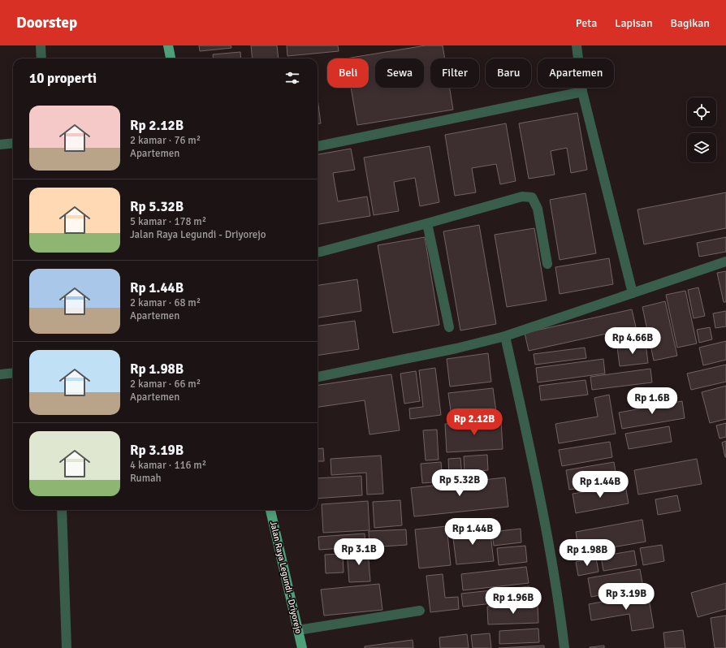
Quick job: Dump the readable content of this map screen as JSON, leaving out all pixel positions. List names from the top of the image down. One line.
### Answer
{"streets":{"main road":["Jalan Raya Legundi - Driyorejo"]},"page":{"header":"Doorstep","nav":["Peta","Lapisan","Bagikan"],"chip":["Beli","Sewa","Filter","Baru","Apartemen"],"heading":"10 properti","list":[{"name":"Rp 2.12B","note":"2 kamar · 76 m² · Apartemen"},{"name":"Rp 5.32B","note":"5 kamar · 178 m² · Jalan Raya Legundi - Driyorejo"},{"name":"Rp 1.44B","note":"2 kamar · 68 m² · Apartemen"},{"name":"Rp 1.98B","note":"2 kamar · 66 m² · Apartemen"},{"name":"Rp 3.19B","note":"4 kamar · 116 m² · Rumah"}],"price":["Rp 4.66B","Rp 1.6B","Rp 2.12B","Rp 5.32B","Rp 1.44B","Rp 1.44B","Rp 3.1B","Rp 1.98B","Rp 3.19B","Rp 1.96B"]}}
